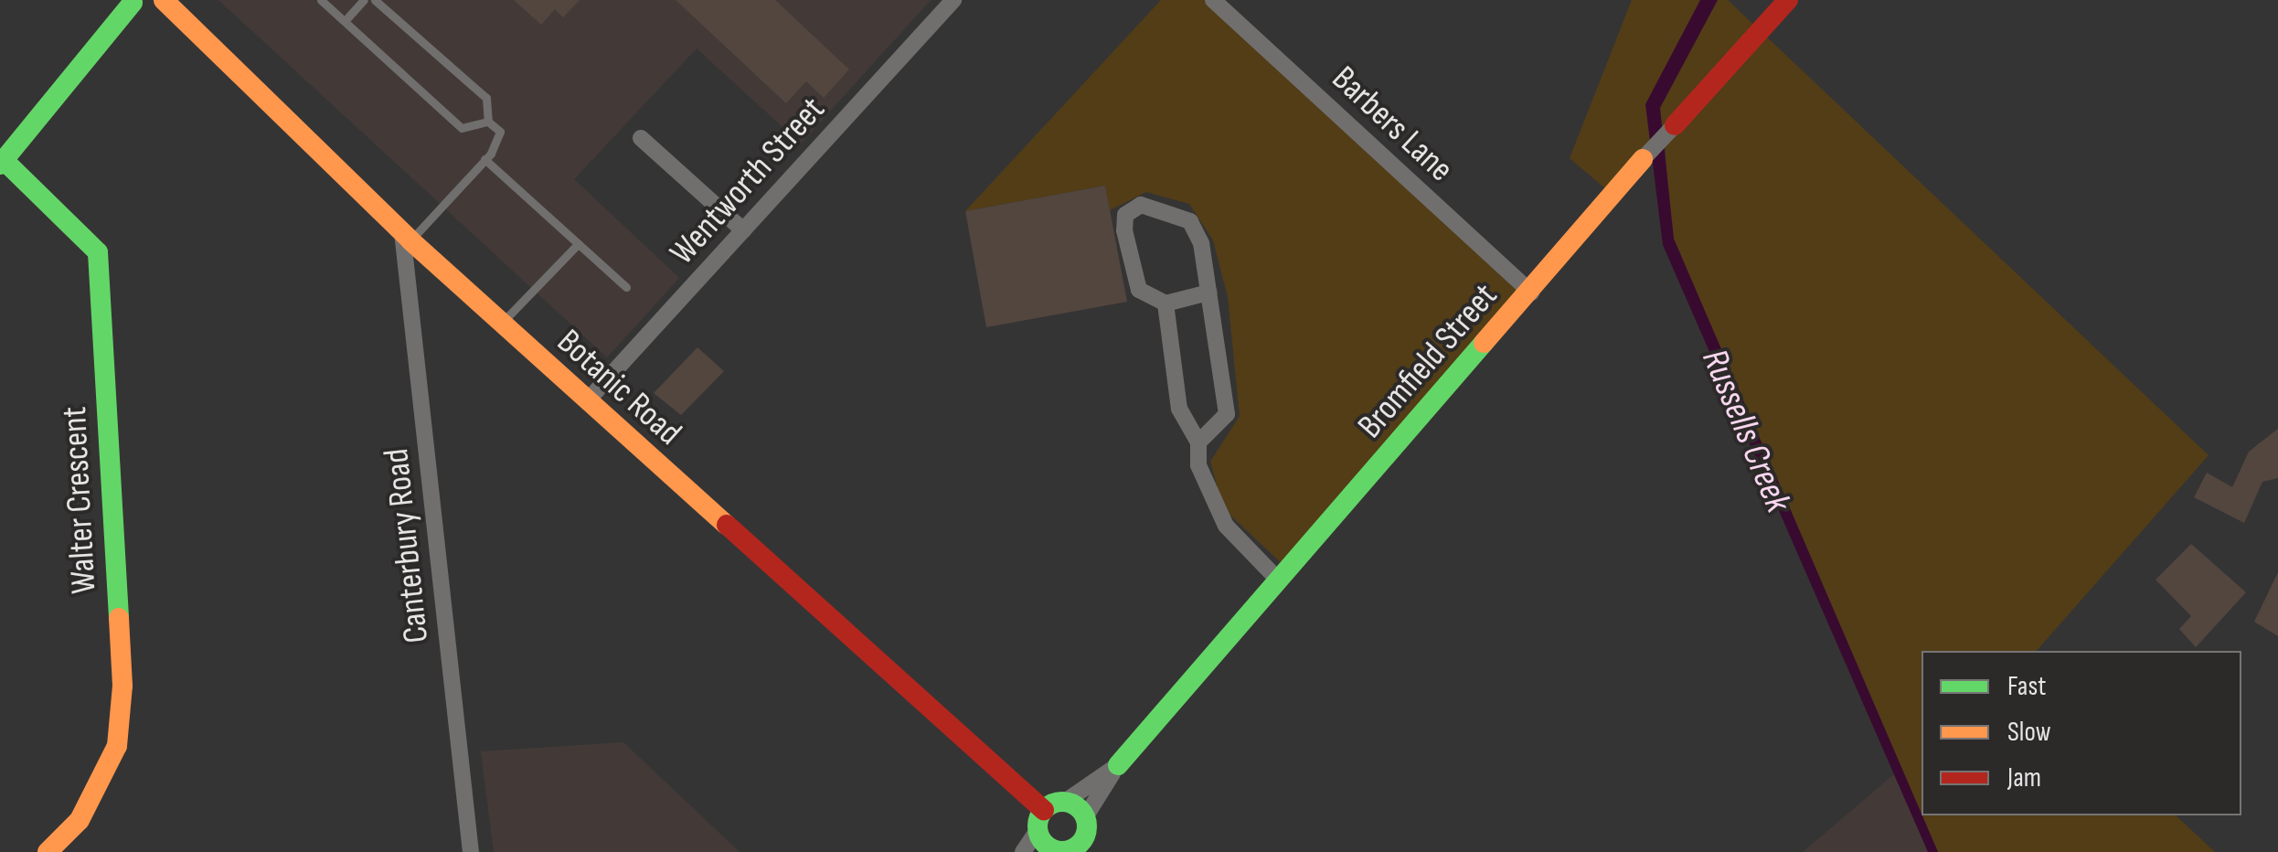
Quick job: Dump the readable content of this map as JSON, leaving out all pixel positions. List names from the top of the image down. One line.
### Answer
{"streets":{"street":["Barbers Lane","Wentworth Street","Bromfield Street","Botanic Road","Walter Crescent","Canterbury Road"]},"crossings":[["Barbers Lane","Bromfield Street"],["Wentworth Street","Botanic Road"],["Botanic Road","Canterbury Road"]],"water":["Russells Creek"],"legend":["Fast","Slow","Jam"]}
